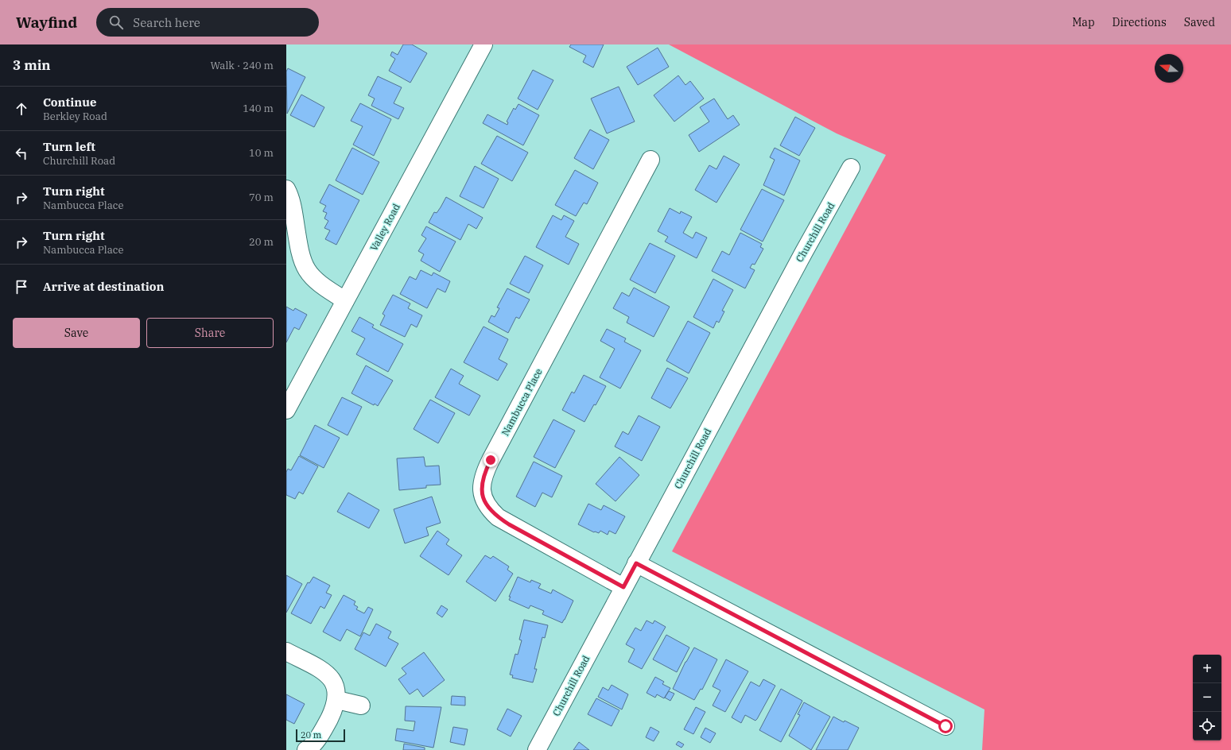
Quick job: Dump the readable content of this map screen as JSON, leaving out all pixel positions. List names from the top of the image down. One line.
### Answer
{"streets":{"street":["Valley Road","Churchill Road","Nambucca Place"]},"crossings":[["Churchill Road","Nambucca Place"]],"scale_bar":"20 m","north":"left","page":{"header":"Wayfind","search":"Search here","nav":["Map","Directions","Saved"],"heading":["3 min","Walk · 240 m"],"list":[["Continue","Berkley Road","140 m"],["Turn left","Churchill Road","10 m"],["Turn right","Nambucca Place","70 m"],["Turn right","Nambucca Place","20 m"],"Arrive at destination"],"buttons":["Save","Share"],"map_buttons":["+","−"],"scale":"20 m"}}
